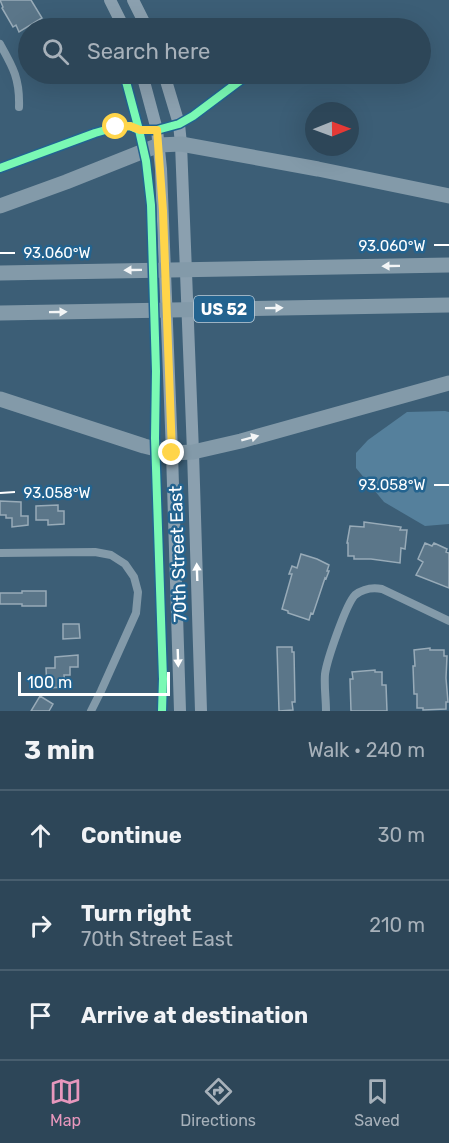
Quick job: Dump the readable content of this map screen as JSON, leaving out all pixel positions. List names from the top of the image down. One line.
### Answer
{"streets":{"highway":["US 52"],"main road":["70th Street East"]},"scale_bar":"100 m","north":"right","page":{"search":"Search here","scale":"100 m","heading":["3 min","Walk · 240 m"],"list":[["Continue","30 m"],["Turn right","70th Street East","210 m"],"Arrive at destination"],"nav":["Map","Directions","Saved"]},"coordinates":["93.060°W","93.058°W"]}
